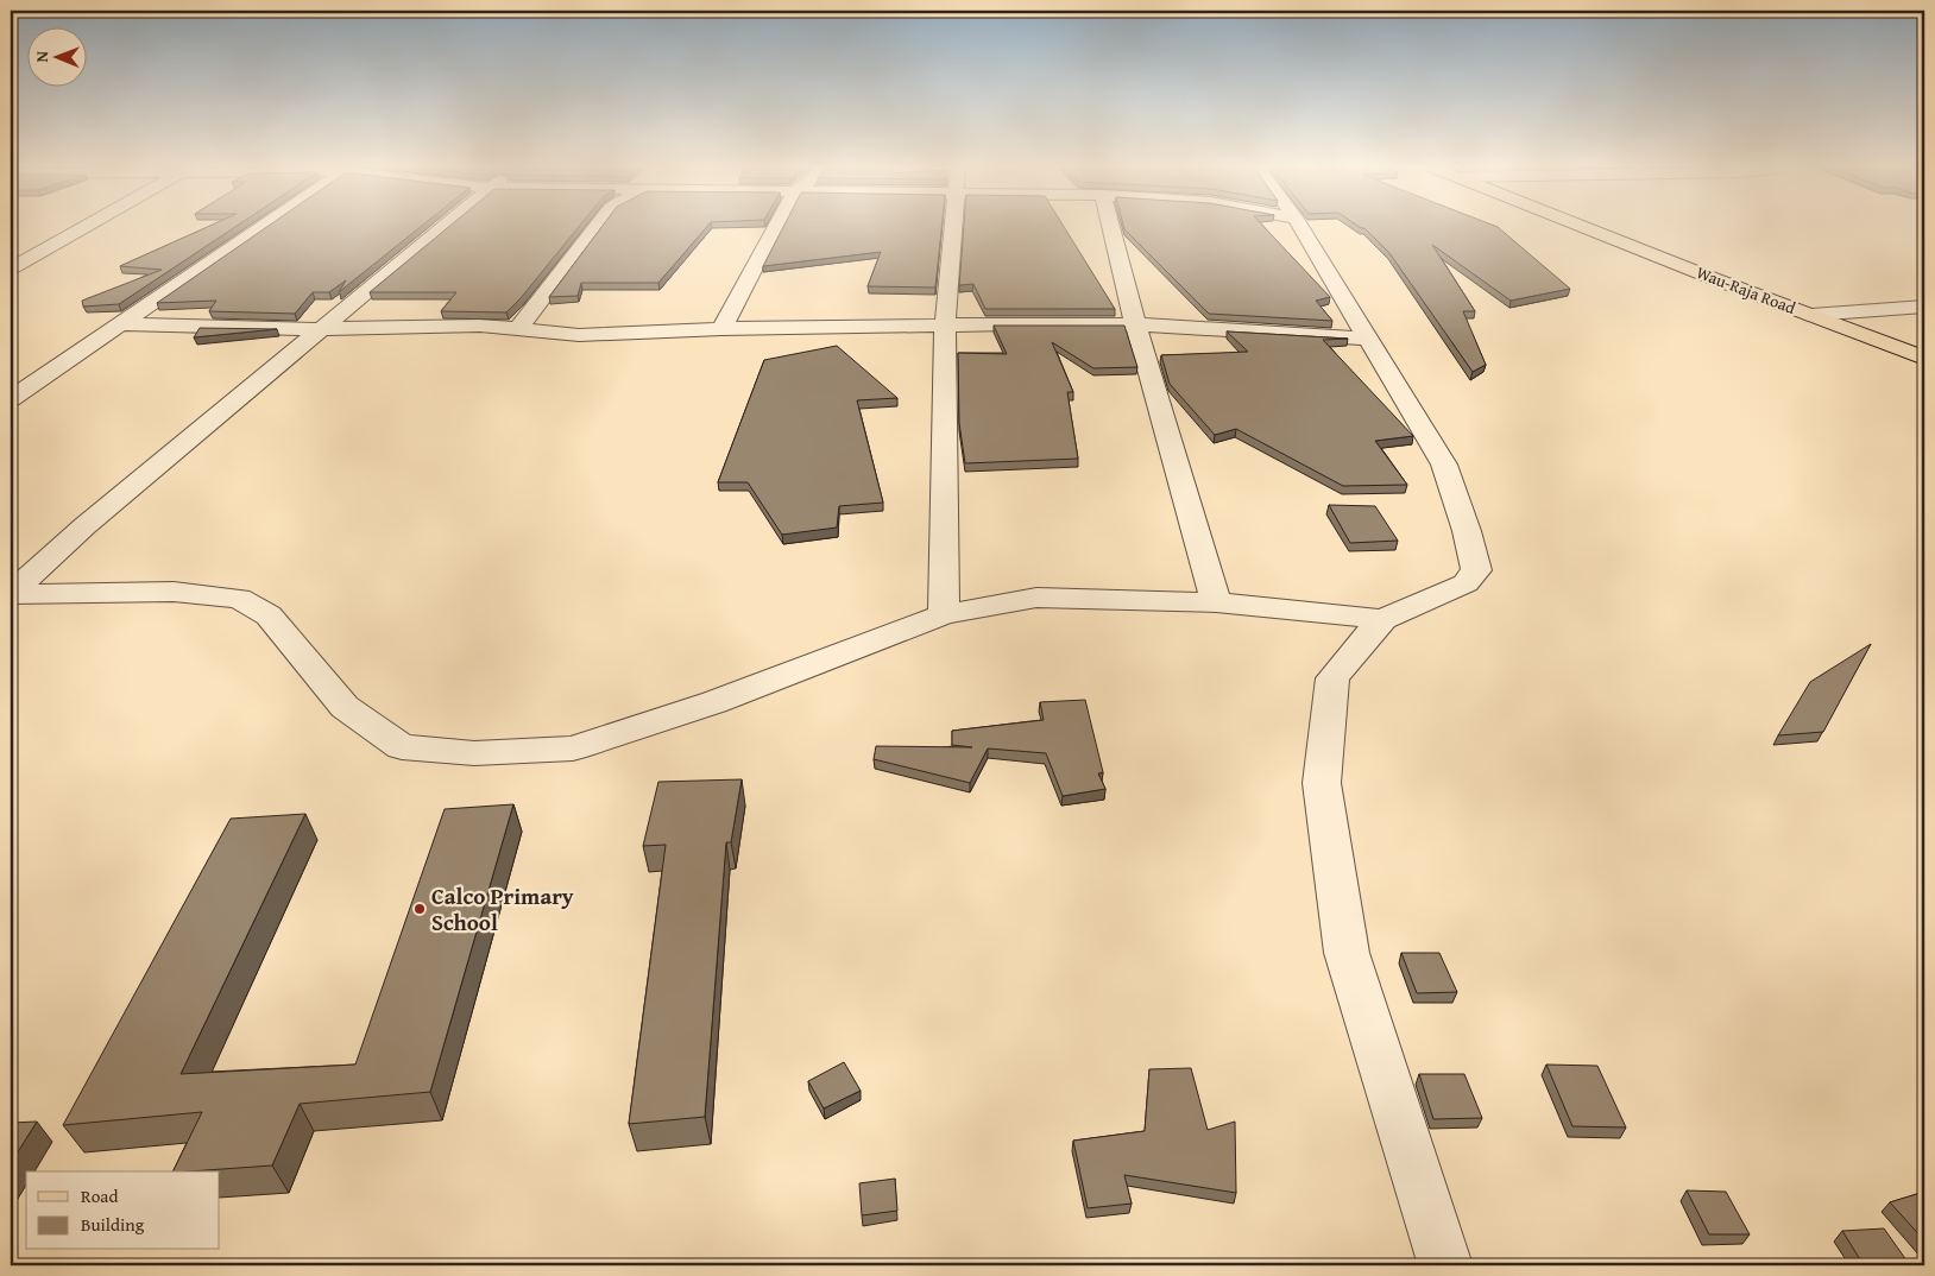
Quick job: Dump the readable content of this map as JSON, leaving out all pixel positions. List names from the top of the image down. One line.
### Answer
{"streets":{"main road":["Wau-Raja Road"]},"places":["Calco Primary School"],"legend":["Road","Building"],"north":"left"}
